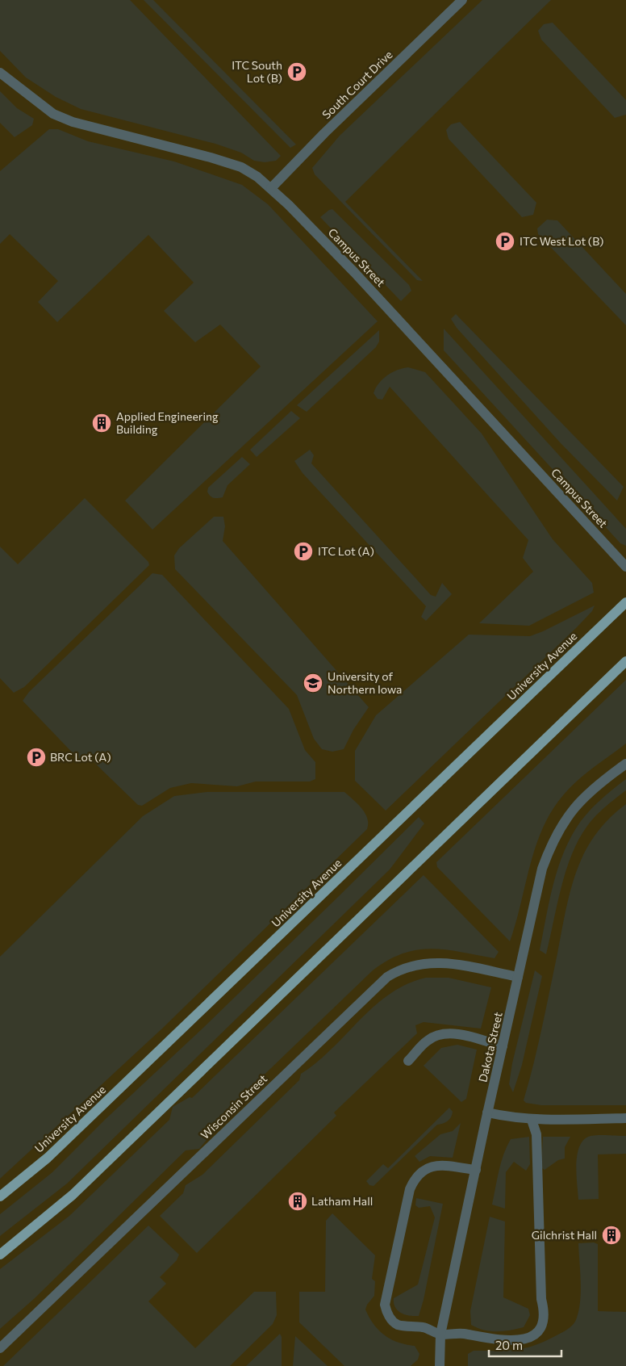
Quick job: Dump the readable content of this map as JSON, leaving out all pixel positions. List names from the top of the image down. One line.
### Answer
{"streets":{"main road":["University Avenue"],"street":["South Court Drive","Campus Street","Dakota Street","Wisconsin Street"]},"crossings":[["South Court Drive","Campus Street"],["Dakota Street","Wisconsin Street"]],"places":{"parking":["ITC South Lot (B)","ITC West Lot (B)","ITC Lot (A)","BRC Lot (A)"],"building":["Applied Engineering Building","Latham Hall","Gilchrist Hall"],"school or university":["University of Northern Iowa"]},"scale_bar":"20 m"}
